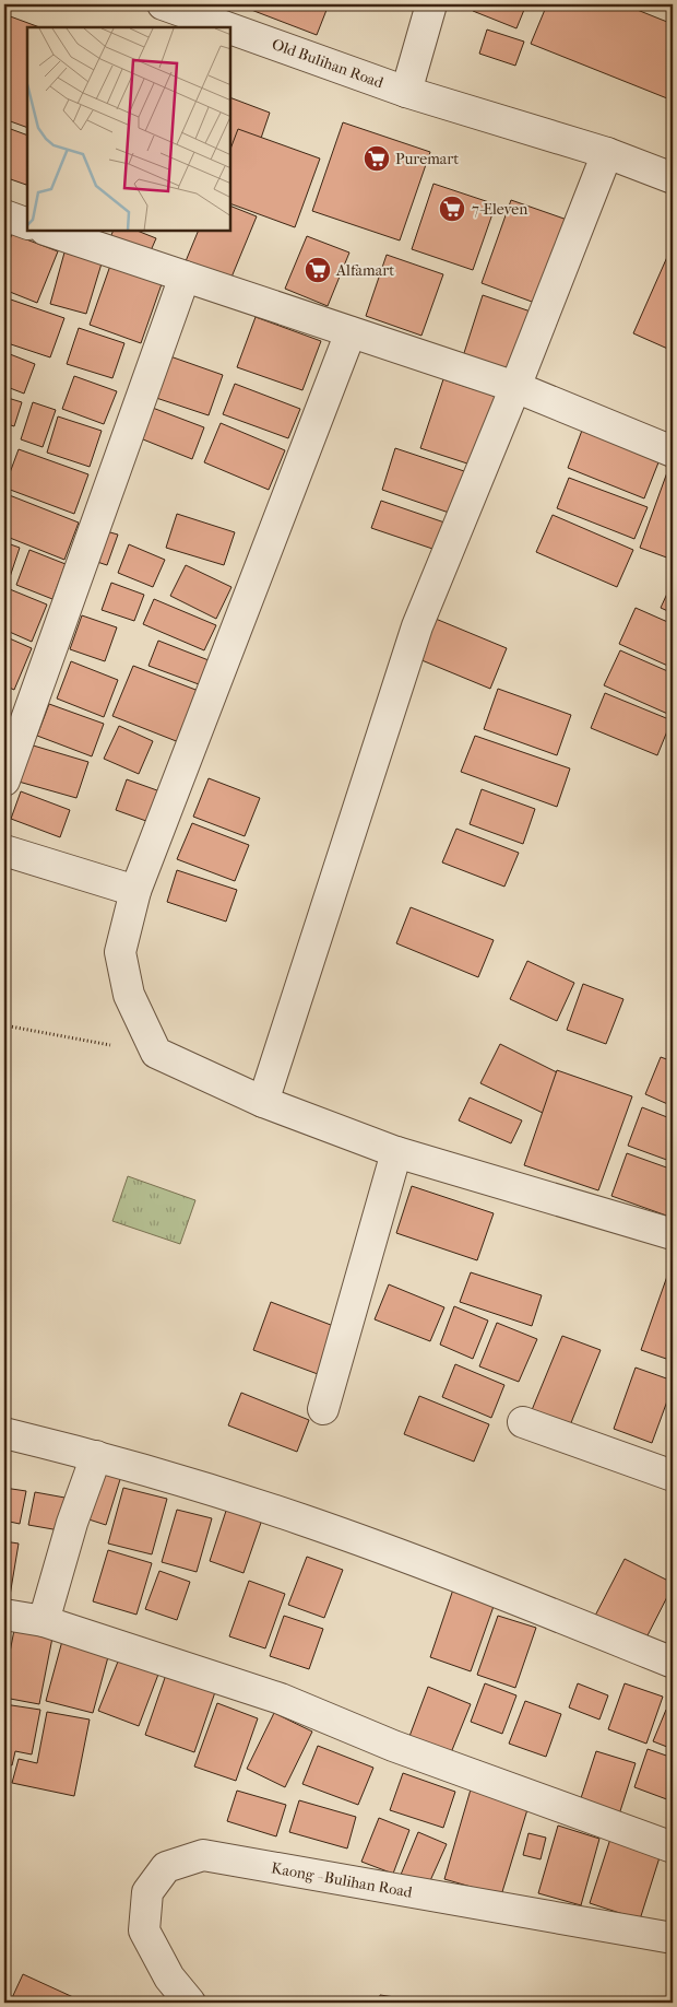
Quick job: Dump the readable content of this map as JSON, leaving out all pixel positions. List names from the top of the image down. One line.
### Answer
{"streets":{"street":["Old Bulihan Road","Kaong - Bulihan Road"]},"places":{"supermarket":["Puremart","7-Eleven","Alfamart"]}}
